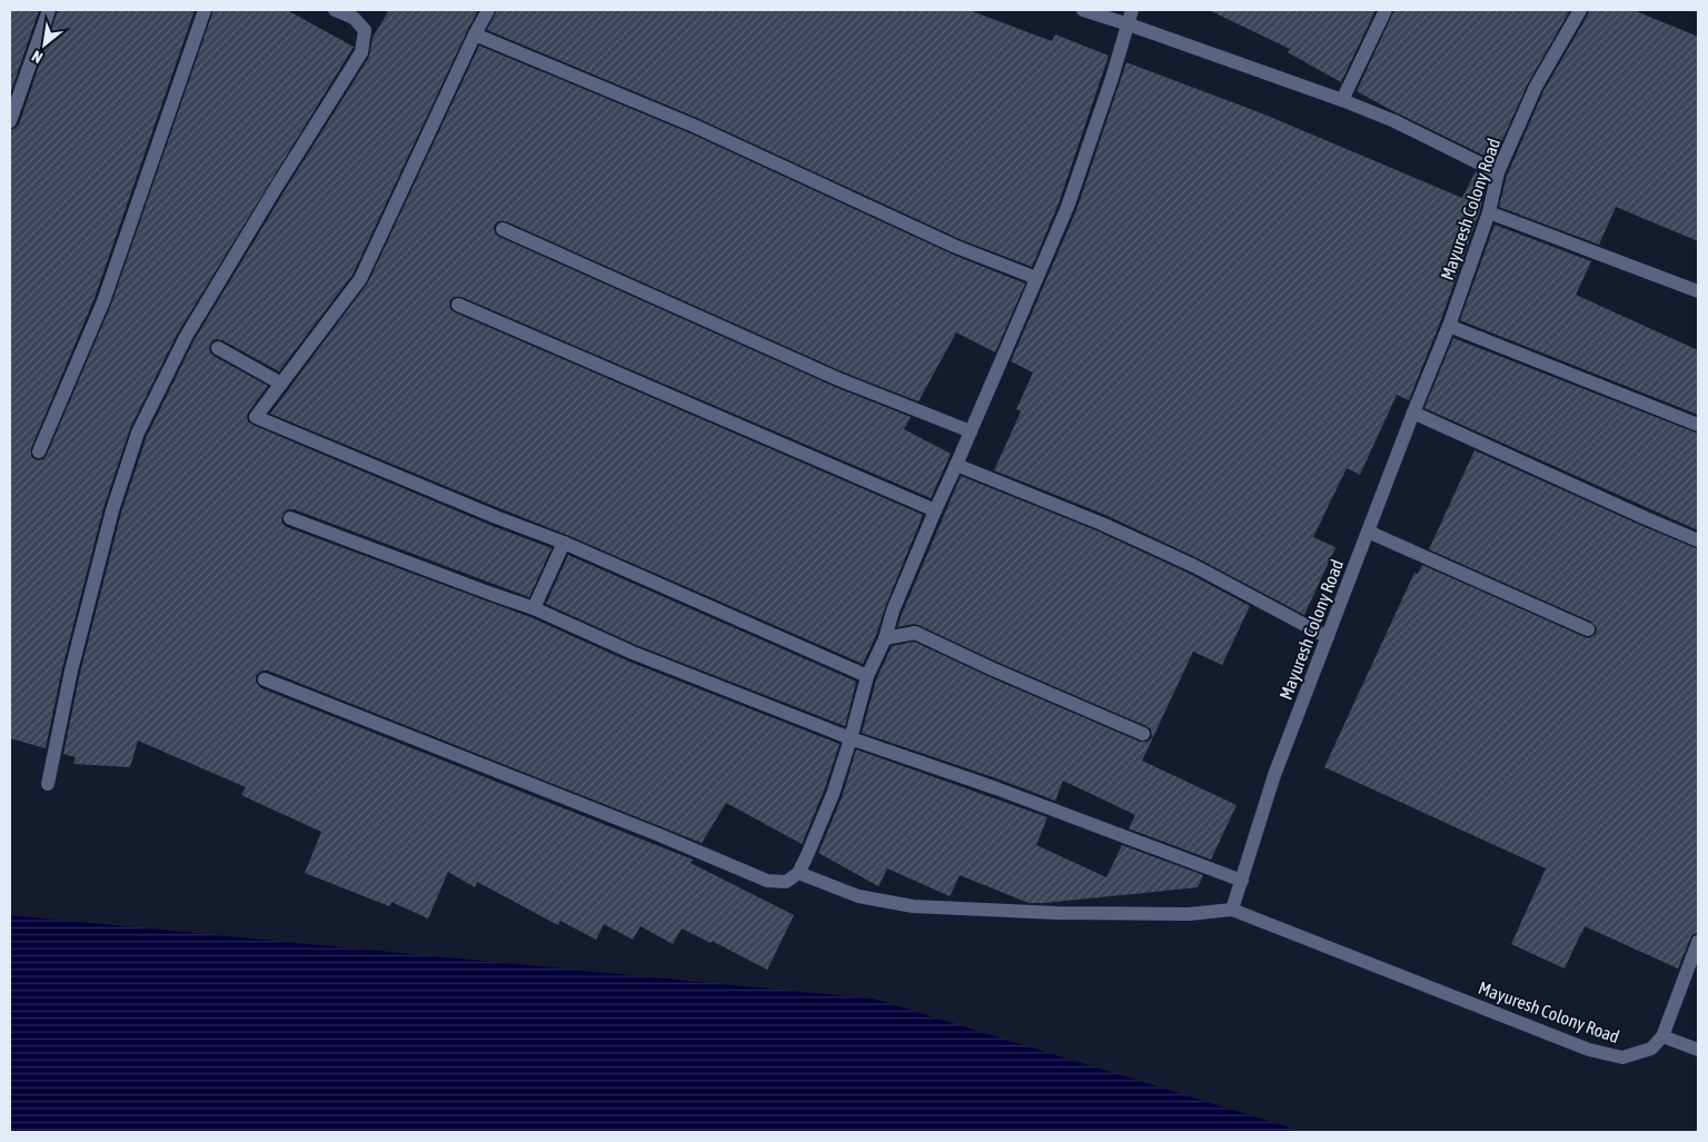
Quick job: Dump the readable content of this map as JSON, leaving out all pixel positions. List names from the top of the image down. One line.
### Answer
{"streets":{"street":["Mayuresh Colony Road"]},"north":"bottom left"}
